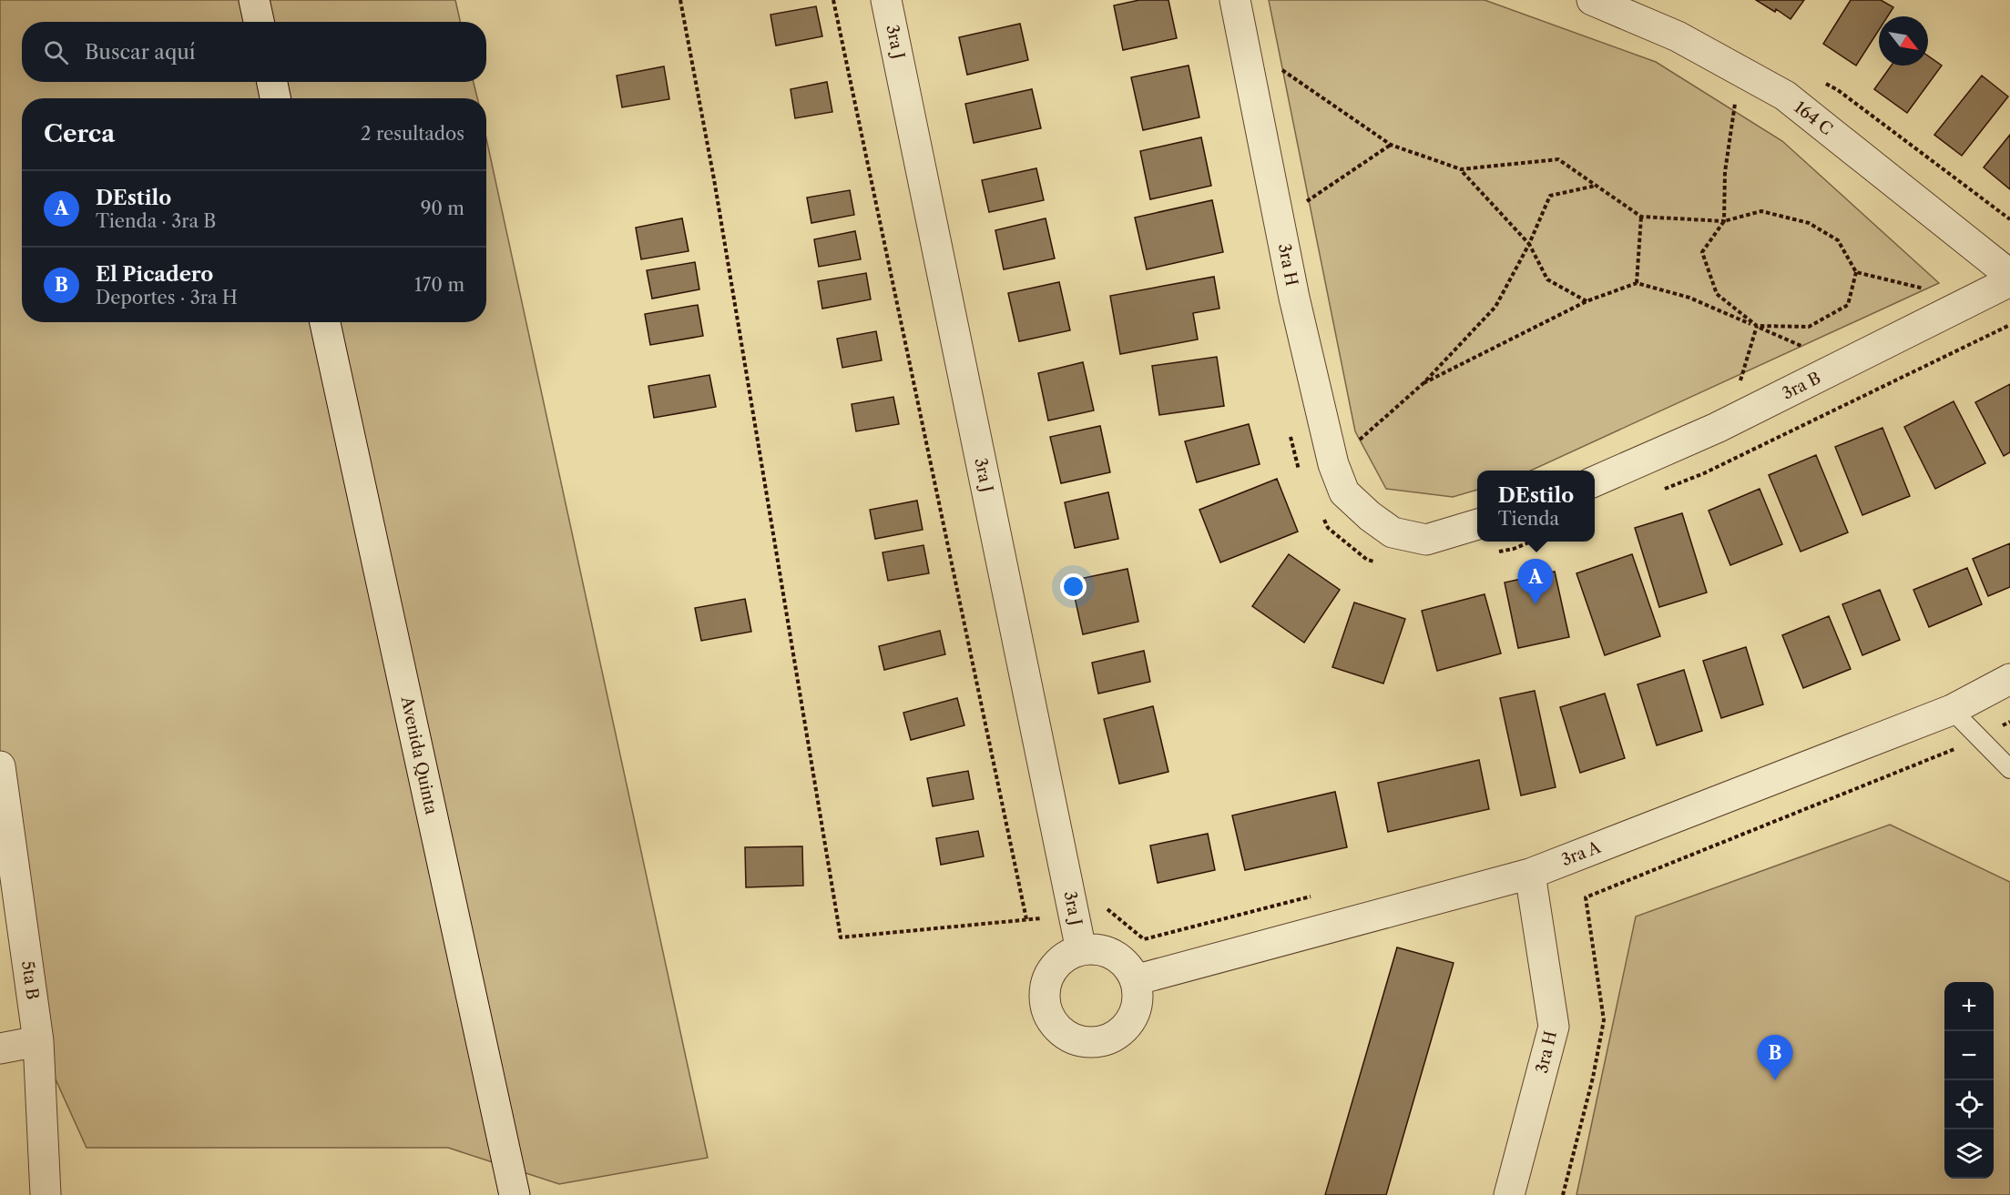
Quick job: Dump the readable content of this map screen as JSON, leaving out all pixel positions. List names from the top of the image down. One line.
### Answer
{"streets":{"street":["3ra J","164 C","3ra H","3ra B","Avenida Quinta","3ra A","5ta B"]},"crossings":[["3ra J","3ra A"],["3ra H","3ra A"]],"north":"bottom right","page":{"search":"Buscar aquí","heading":["Cerca","2 resultados"],"list":[{"mark":"A","name":"DEstilo","note":"Tienda · 3ra B","value":"90 m"},{"mark":"B","name":"El Picadero","note":"Deportes · 3ra H","value":"170 m"}],"popup":["DEstilo","Tienda"],"pins":["A","B"],"map_buttons":["+","−"]}}
